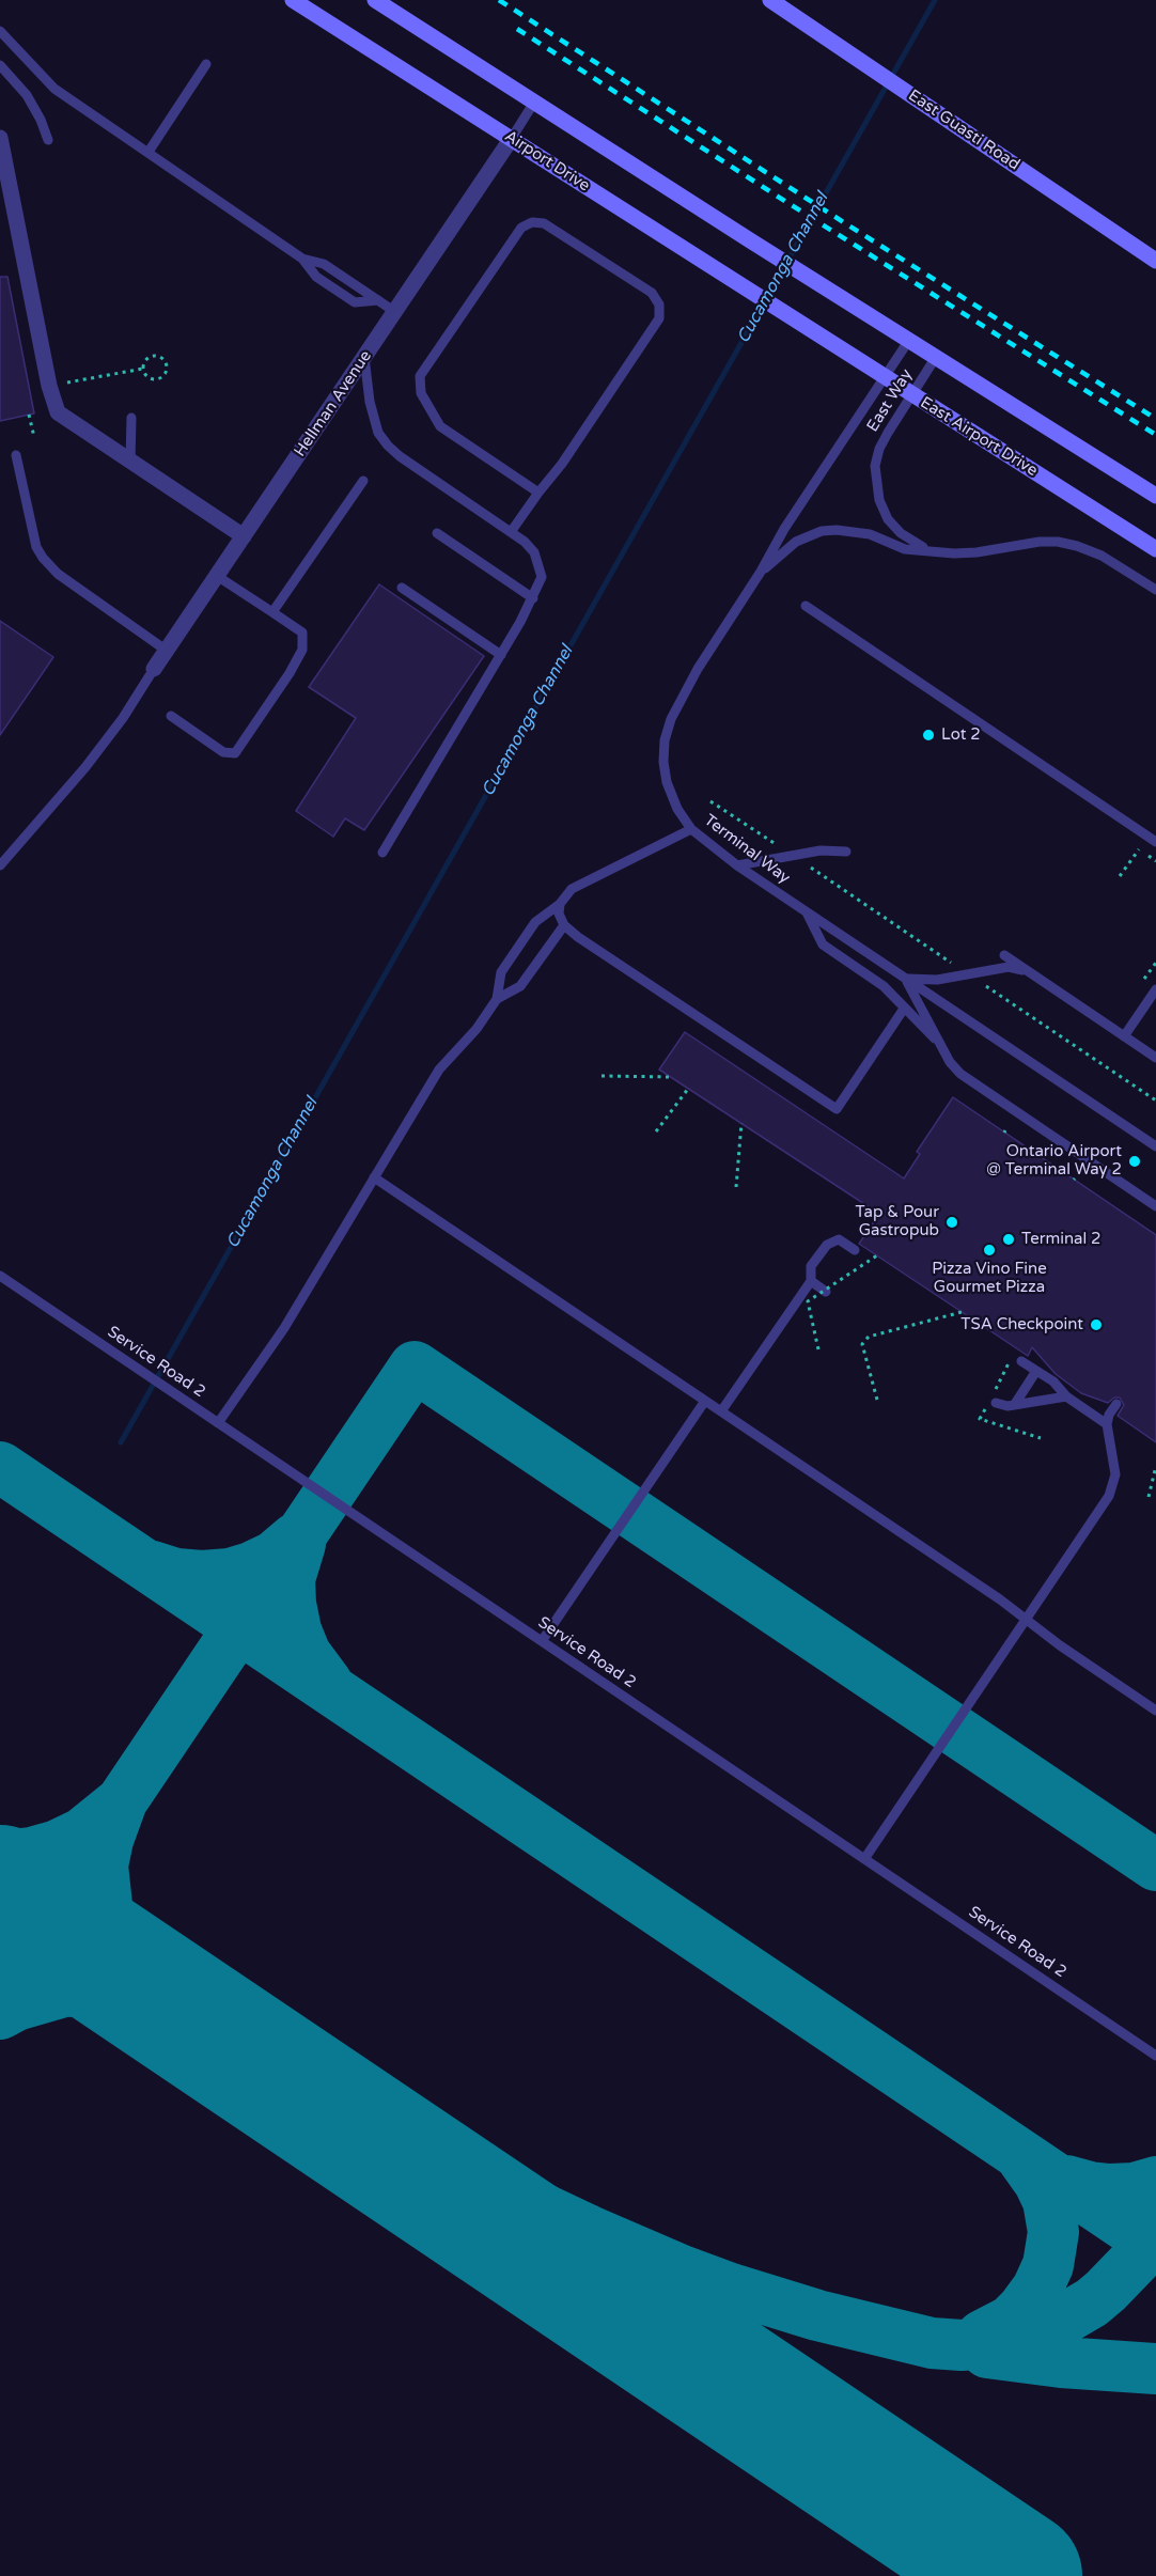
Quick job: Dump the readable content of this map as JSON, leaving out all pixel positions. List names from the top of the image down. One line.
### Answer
{"streets":{"main road":["East Guasti Road","Airport Drive","East Airport Drive"],"street":["Hellman Avenue"],"lane":["East Way","Terminal Way","Service Road 2"]},"crossings":[["Airport Drive","Hellman Avenue"],["Airport Drive","East Airport Drive"],["East Way","East Airport Drive"],["East Way","Terminal Way"],["East Airport Drive","Terminal Way"]],"water":["Cucamonga Channel"],"places":["Lot 2","Ontario Airport @ Terminal Way 2","Tap & Pour Gastropub","Terminal 2","Pizza Vino Fine Gourmet Pizza","TSA Checkpoint"]}
